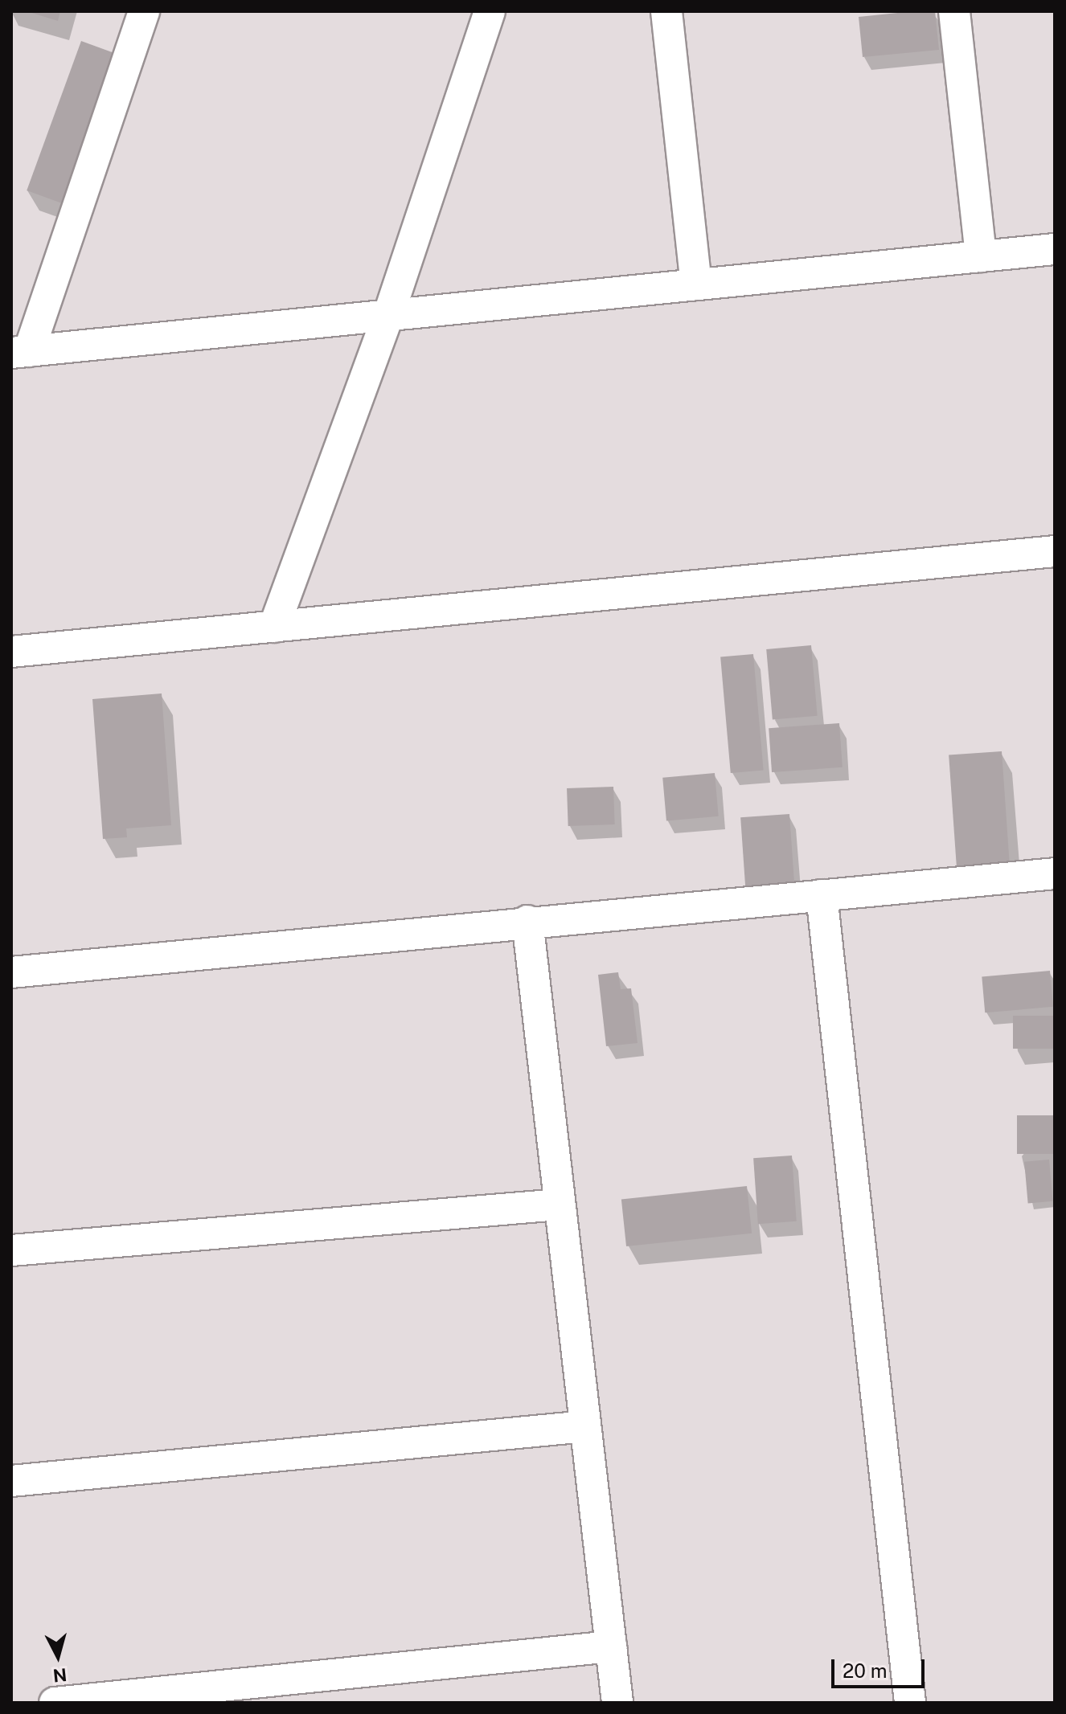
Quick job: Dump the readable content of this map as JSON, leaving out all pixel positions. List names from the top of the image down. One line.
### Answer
{"scale_bar":"20 m","north":"bottom"}
